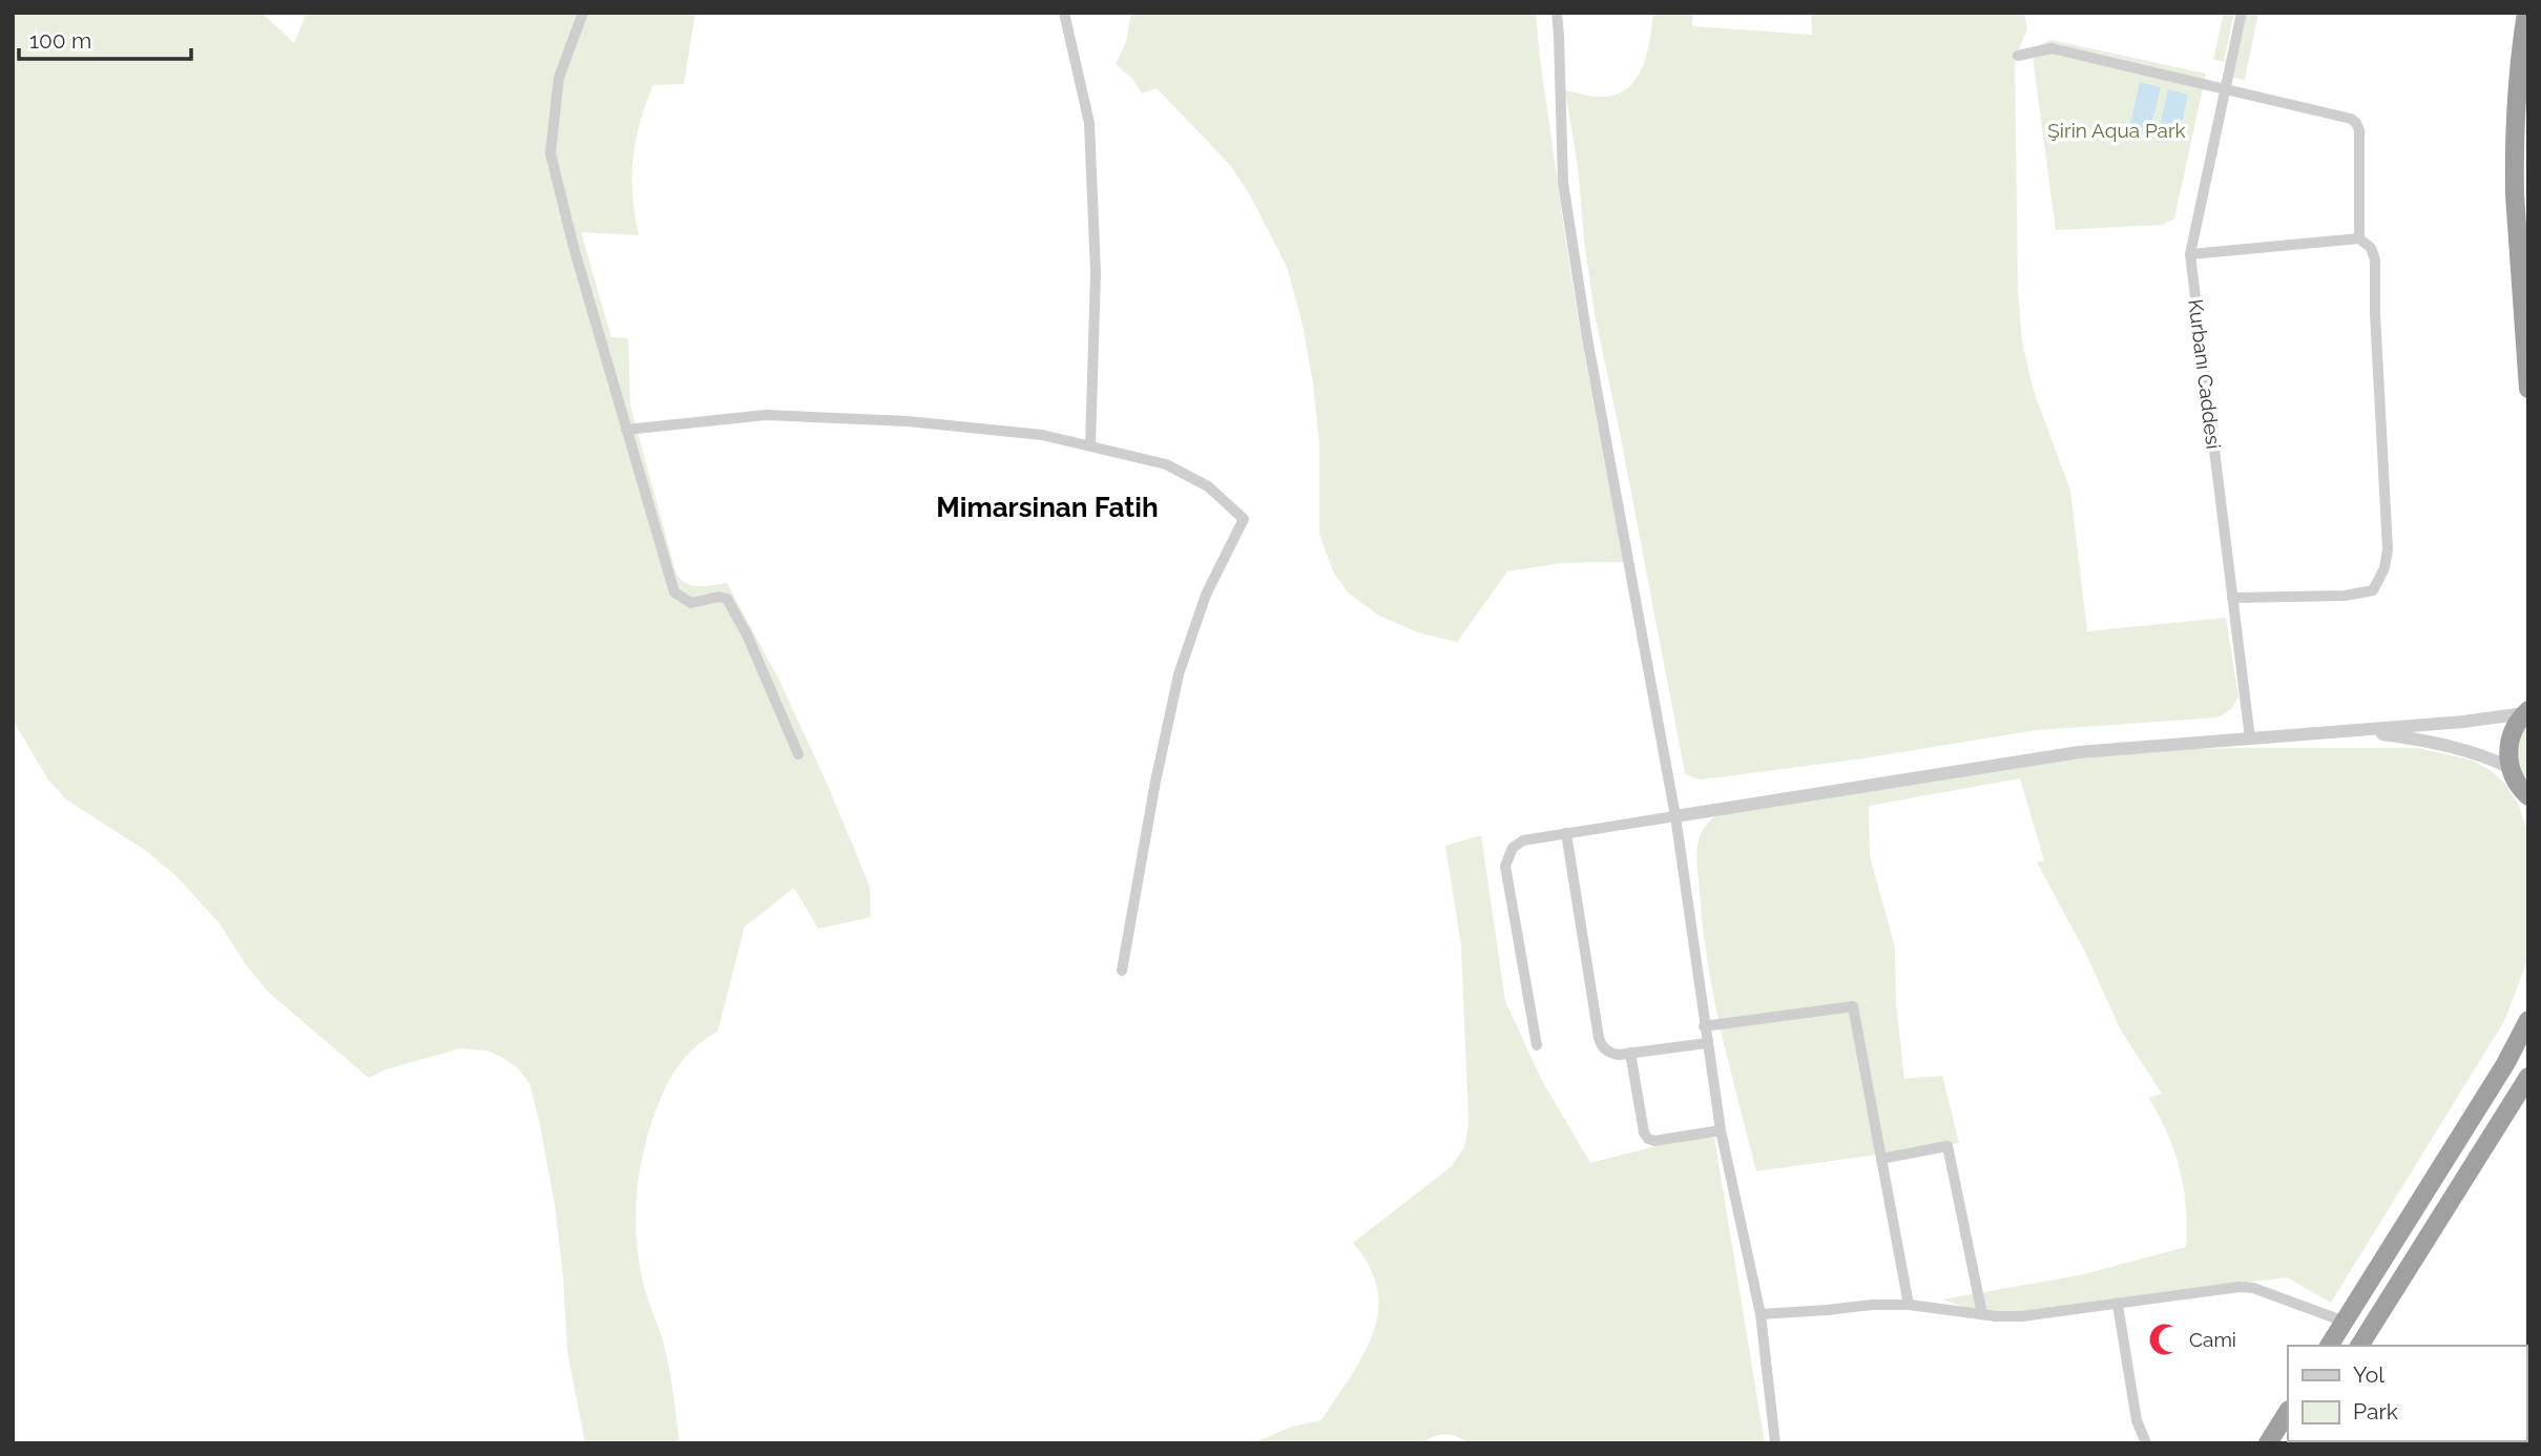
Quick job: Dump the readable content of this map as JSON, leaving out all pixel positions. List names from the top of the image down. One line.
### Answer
{"streets":{"street":["Kurbanı Caddesi"]},"districts":["Mimarsinan Fatih"],"parks":["Şirin Aqua Park"],"places":{"mosque":["Cami"]},"legend":["Yol","Park"],"scale_bar":"100 m"}
